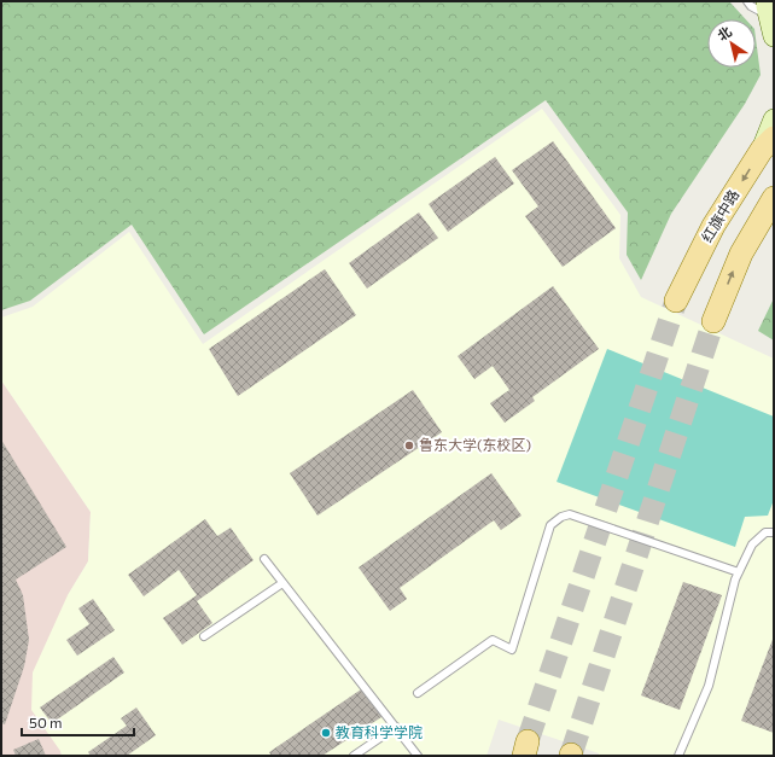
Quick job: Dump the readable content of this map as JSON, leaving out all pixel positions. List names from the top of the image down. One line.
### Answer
{"streets":{"main road":["红旗中路"]},"places":["鲁东大学(东校区)","教育科学学院"],"scale_bar":"50 m","north":"top left"}
